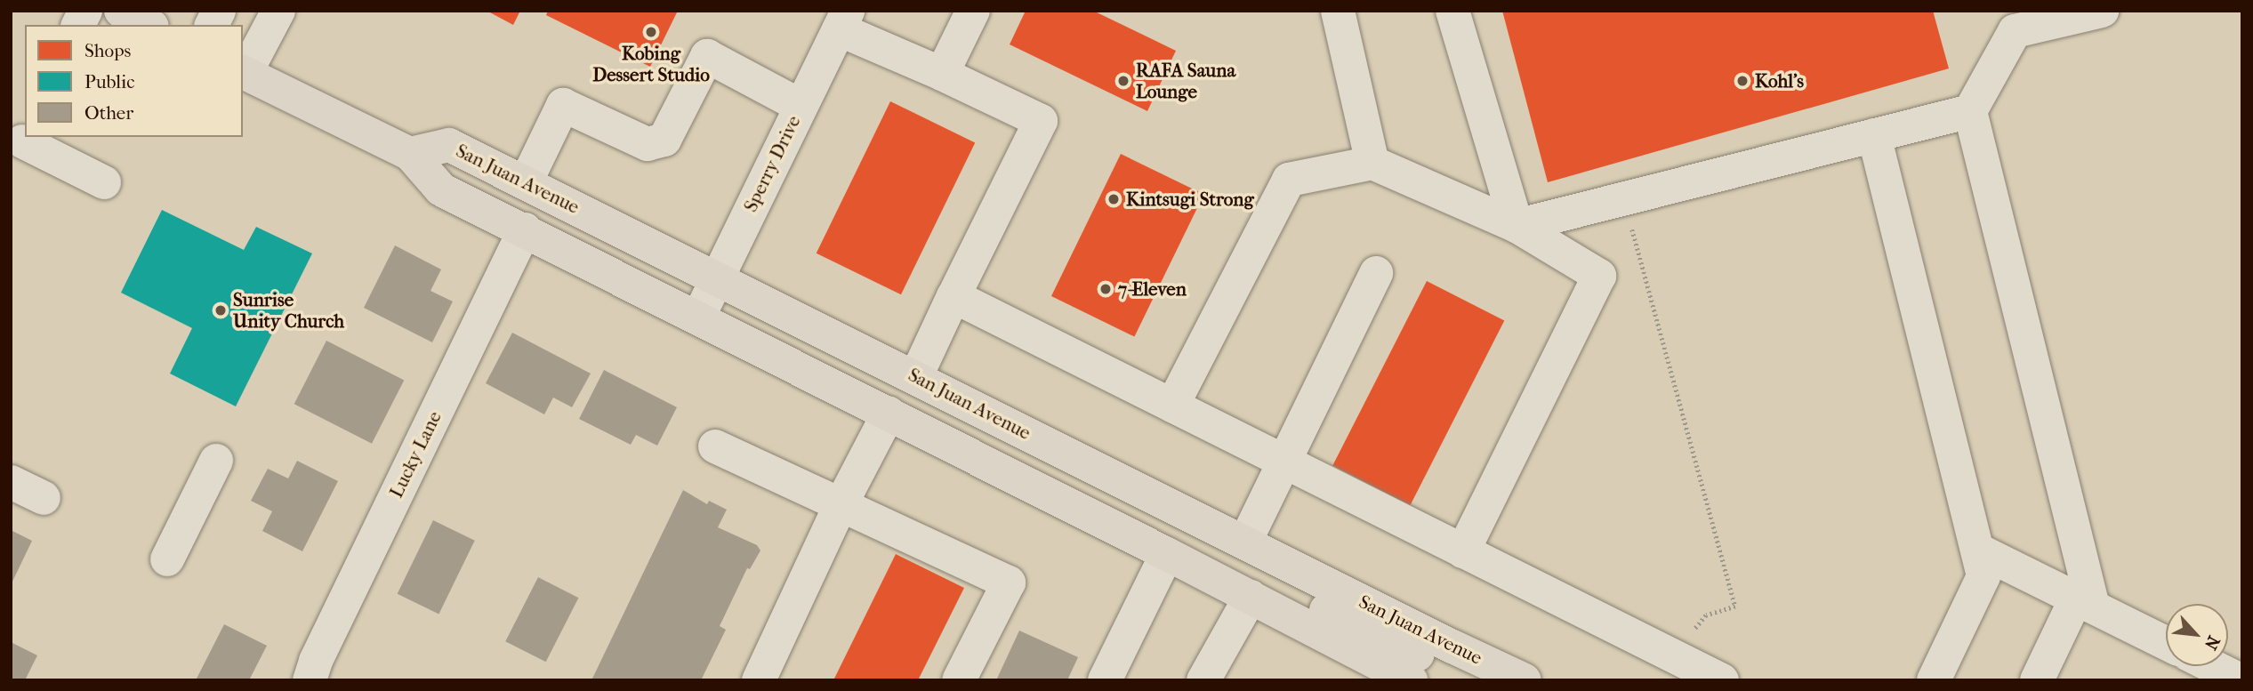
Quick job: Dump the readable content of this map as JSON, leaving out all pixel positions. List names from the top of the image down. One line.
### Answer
{"streets":{"main road":["San Juan Avenue"],"street":["Sperry Drive","Lucky Lane"]},"crossings":[["Sperry Drive","San Juan Avenue"],["San Juan Avenue","Lucky Lane"]],"places":["Kobing Dessert Studio","RAFA Sauna Lounge","Kohl's","Kintsugi Strong","7-Eleven","Sunrise Unity Church"],"legend":["Shops","Public","Other"],"north":"bottom right"}
